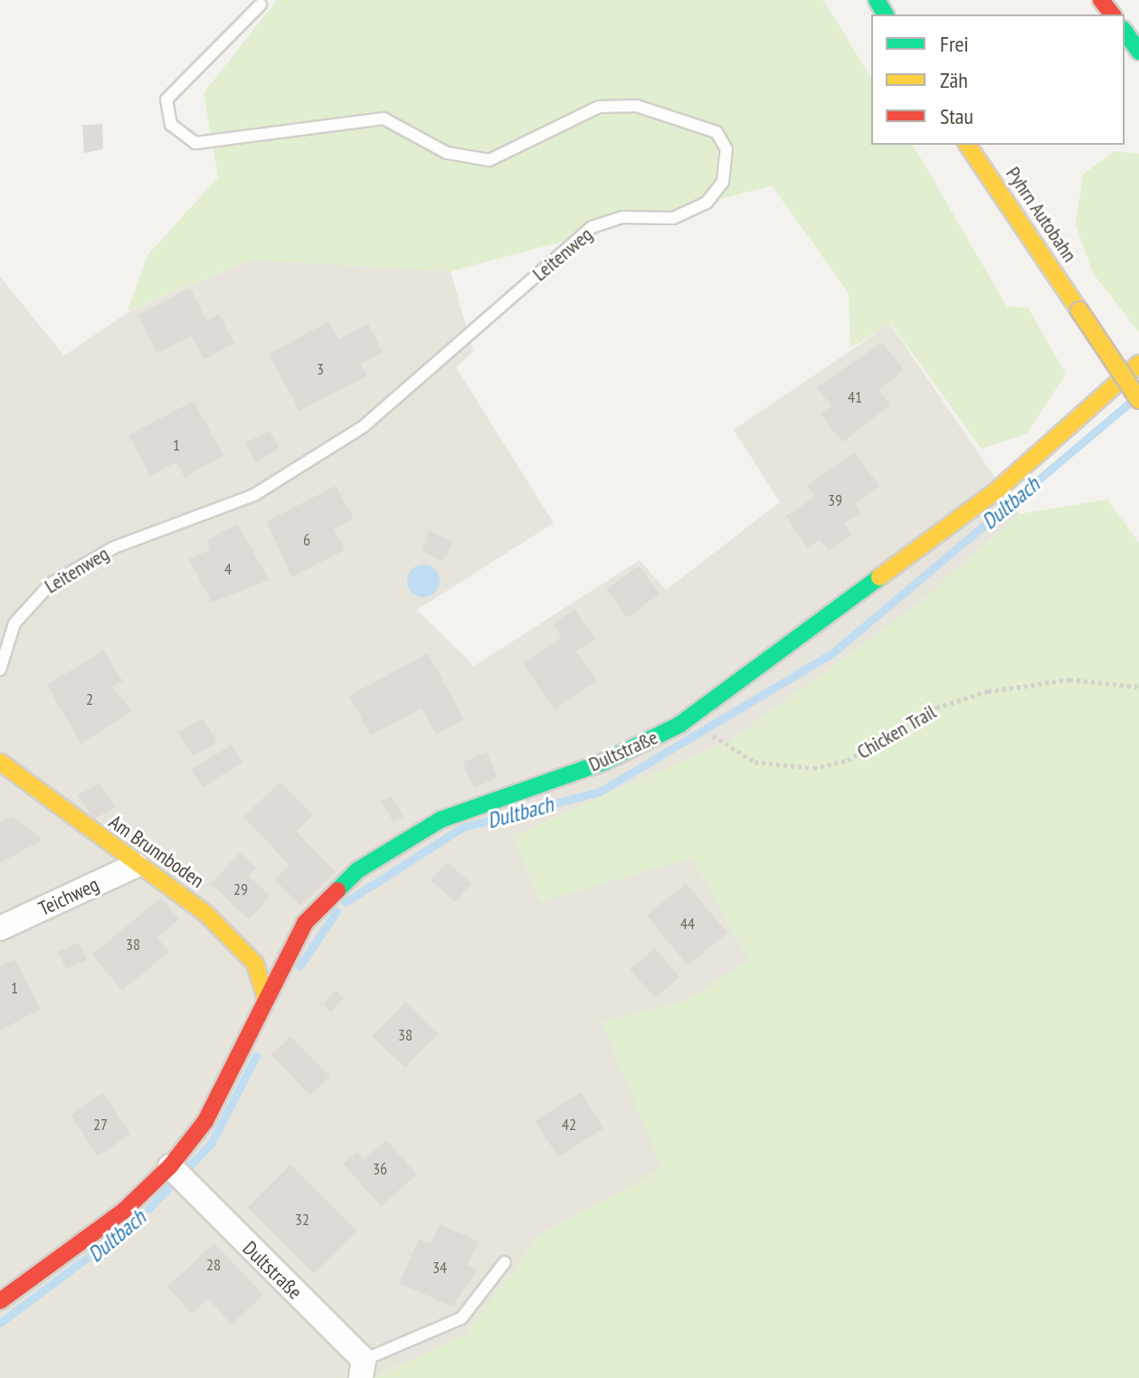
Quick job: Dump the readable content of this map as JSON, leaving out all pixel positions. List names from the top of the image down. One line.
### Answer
{"streets":{"main road":["Pyhrn Autobahn","Dultstraße","Am Brunnboden"],"street":["Teichweg"],"lane":["Leitenweg"],"path":["Chicken Trail"]},"crossings":[["Dultstraße","Am Brunnboden"],["Am Brunnboden","Teichweg"]],"water":["Dultbach"],"house_numbers":["3","41","1","39","6","4","2","29","44","38","1","38","27","42","36","32","28","34"],"legend":["Frei","Zäh","Stau"]}
